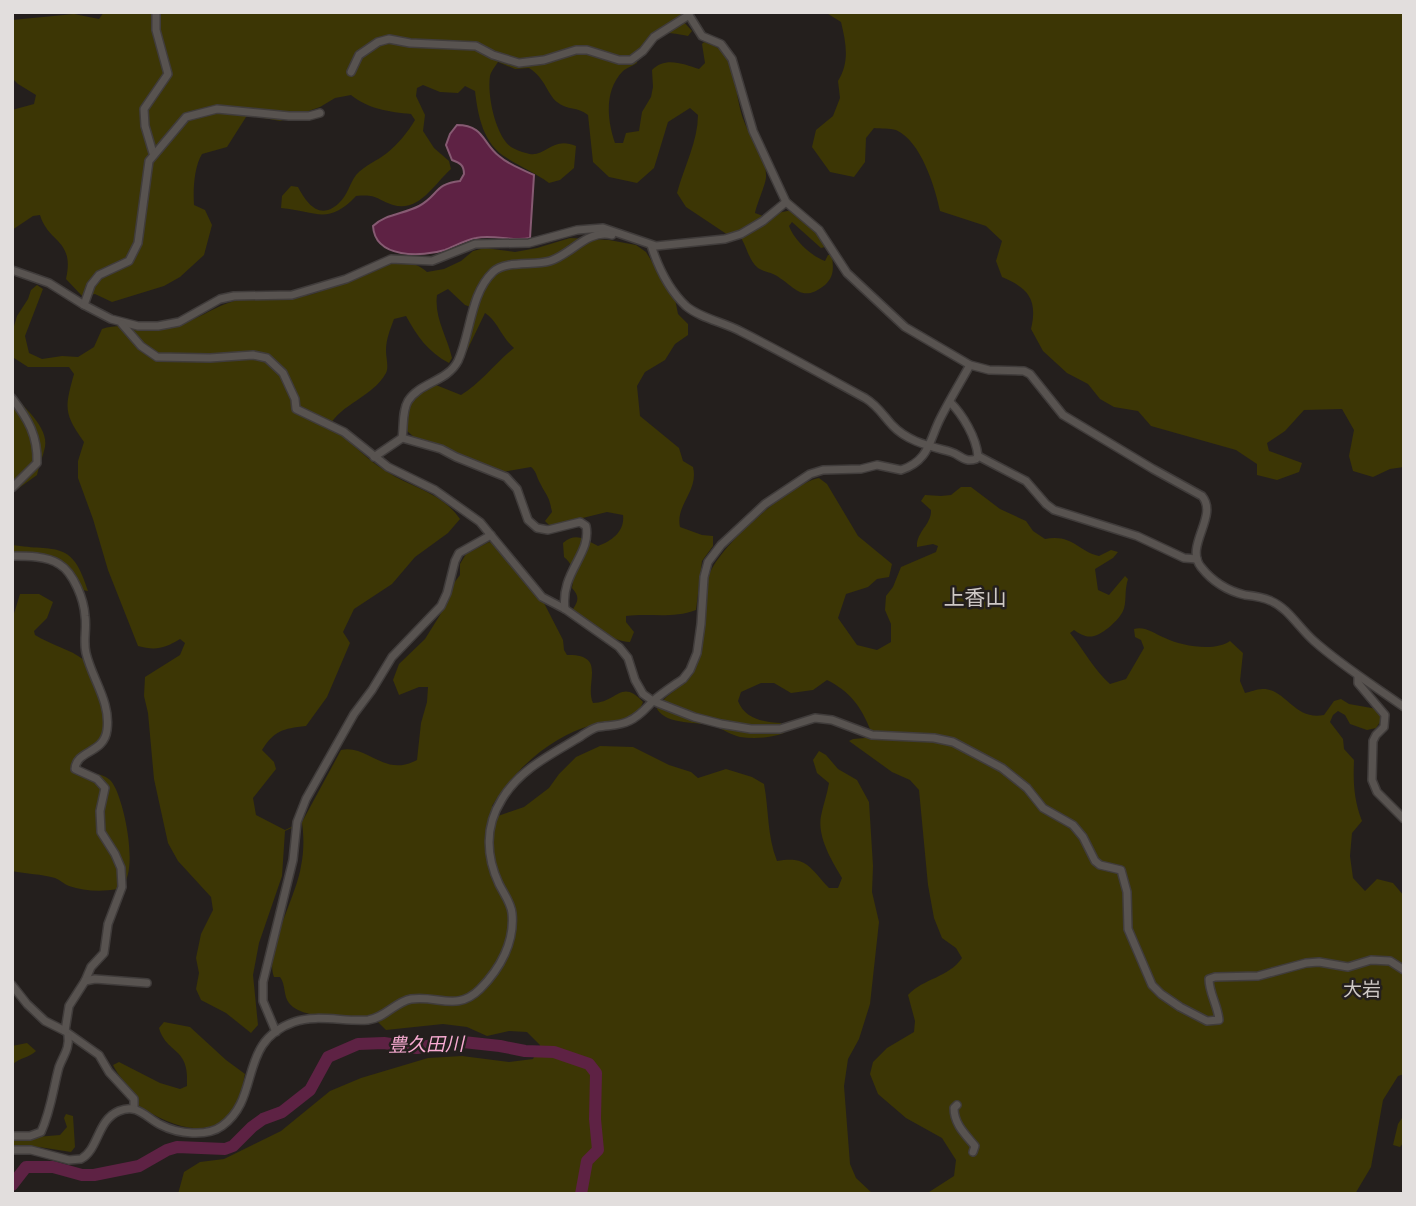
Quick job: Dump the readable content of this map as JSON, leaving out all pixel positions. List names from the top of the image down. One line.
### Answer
{"districts":["上香山","大岩"],"water":["豊久田川"]}
